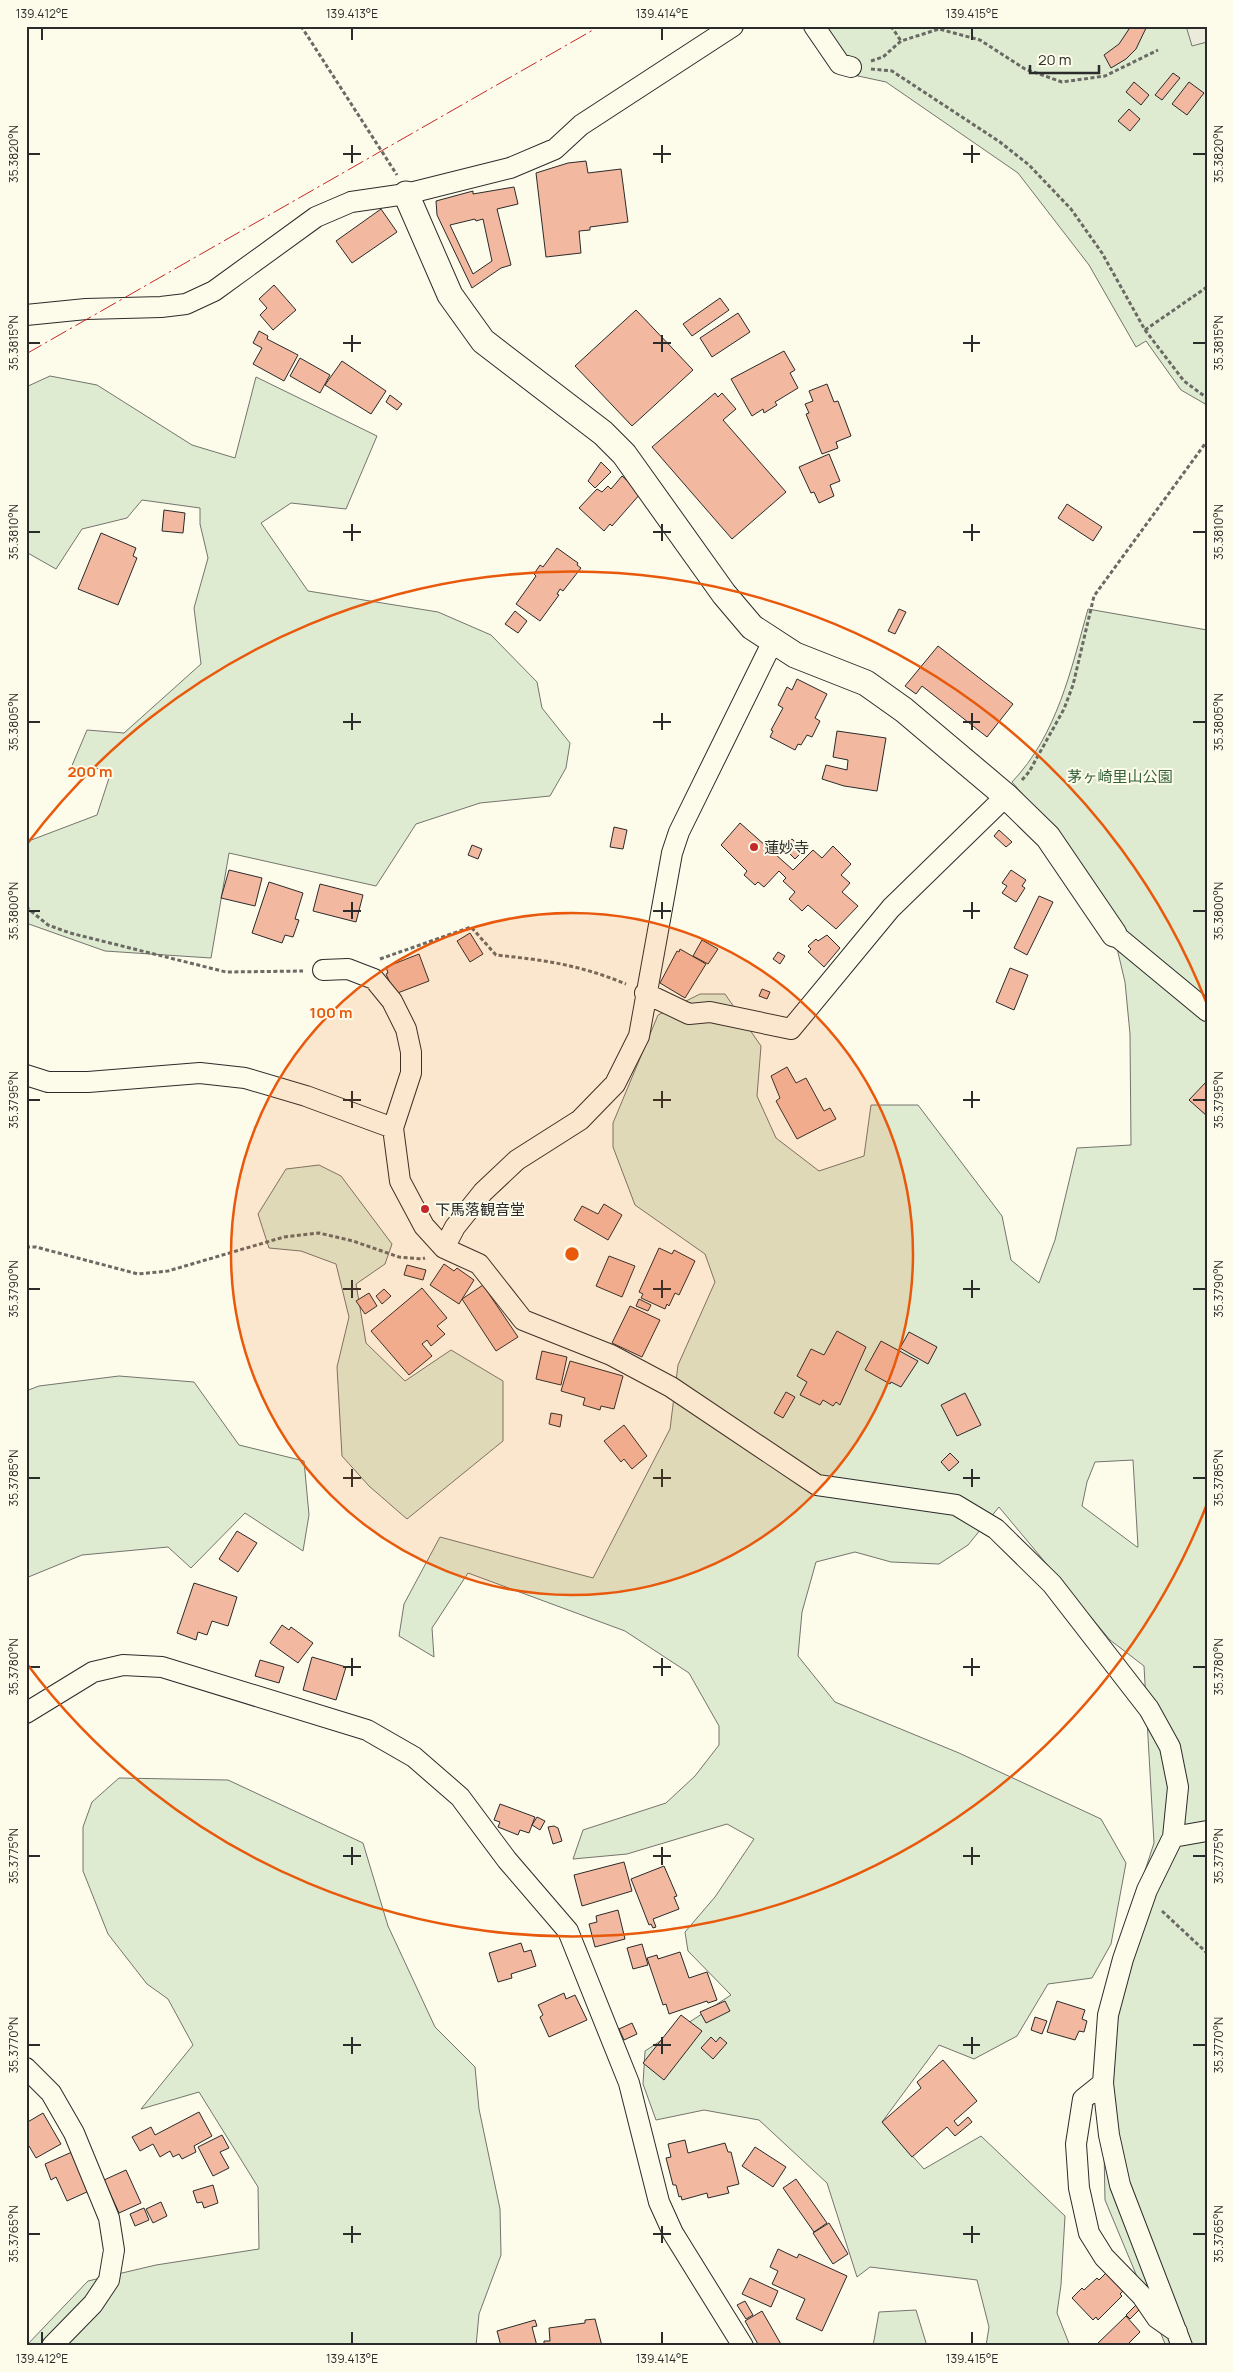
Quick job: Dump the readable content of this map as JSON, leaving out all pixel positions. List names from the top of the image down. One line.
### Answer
{"parks":["茅ヶ崎里山公園"],"places":["蓮妙寺","下馬落観音堂"],"scale_bar":"20 m","coordinates":["139.412°E","139.413°E","139.414°E","139.415°E","35.3820°N","35.3815°N","35.3810°N","35.3805°N","35.3800°N","35.3795°N","35.3790°N","35.3785°N","35.3780°N","35.3775°N","35.3770°N","35.3765°N"],"rings":["200 m","100 m"]}
